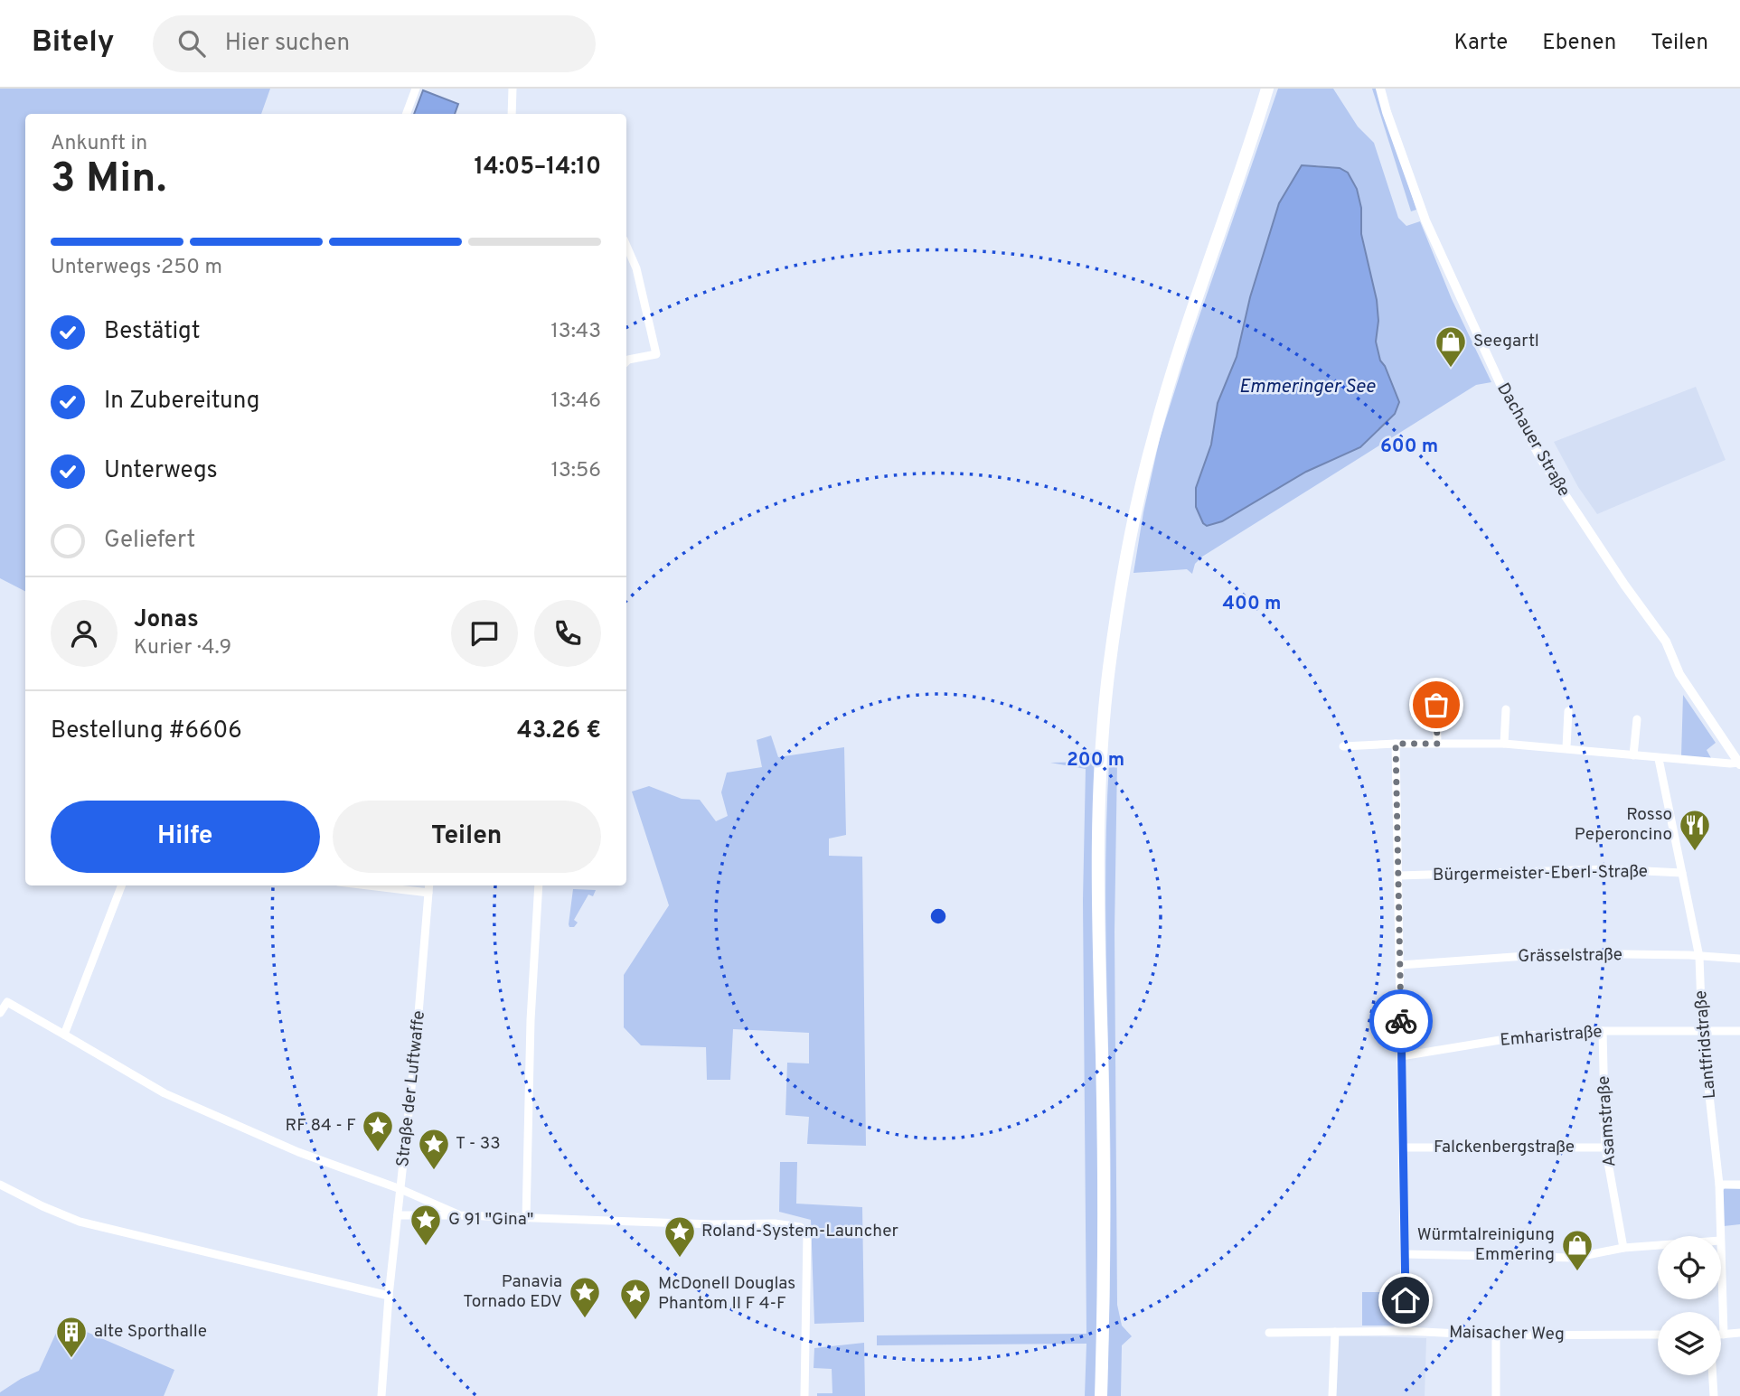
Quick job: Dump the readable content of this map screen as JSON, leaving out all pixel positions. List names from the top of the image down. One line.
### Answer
{"streets":{"street":["Dachauer Straße","Bürgermeister-Eberl-Straße","Grässelstraße","Emharistraße","Lantfridstraße","Straße der Luftwaffe","Asamstraße","Falckenbergstraße","Maisacher Weg"]},"crossings":[["Bürgermeister-Eberl-Straße","Lantfridstraße"],["Grässelstraße","Lantfridstraße"],["Emharistraße","Lantfridstraße"],["Emharistraße","Asamstraße"],["Asamstraße","Falckenbergstraße"]],"water":["Emmeringer See"],"places":{"shop":["Seegartl","Würmtalreinigung Emmering"],"restaurant":["Rosso Peperoncino"],"place":["RF 84 - F","T - 33","G 91 \"Gina\"","Roland-System-Launcher","Panavia Tornado EDV","McDonell Douglas Phantom II F 4-F"],"building":["alte Sporthalle"]},"page":{"header":"Bitely","search":"Hier suchen","nav":["Karte","Ebenen","Teilen"],"heading":["3 Min.","Ankunft in","14:05–14:10"],"panel":["Jonas","Kurier · 4.9","Bestellung #6606","43.26 €"],"bar":"Unterwegs · 250 m","list":[["Bestätigt","13:43"],["In Zubereitung","13:46"],["Unterwegs","13:56"],"Geliefert"],"buttons":["Hilfe","Teilen"]},"rings":["600 m","400 m","200 m"]}
